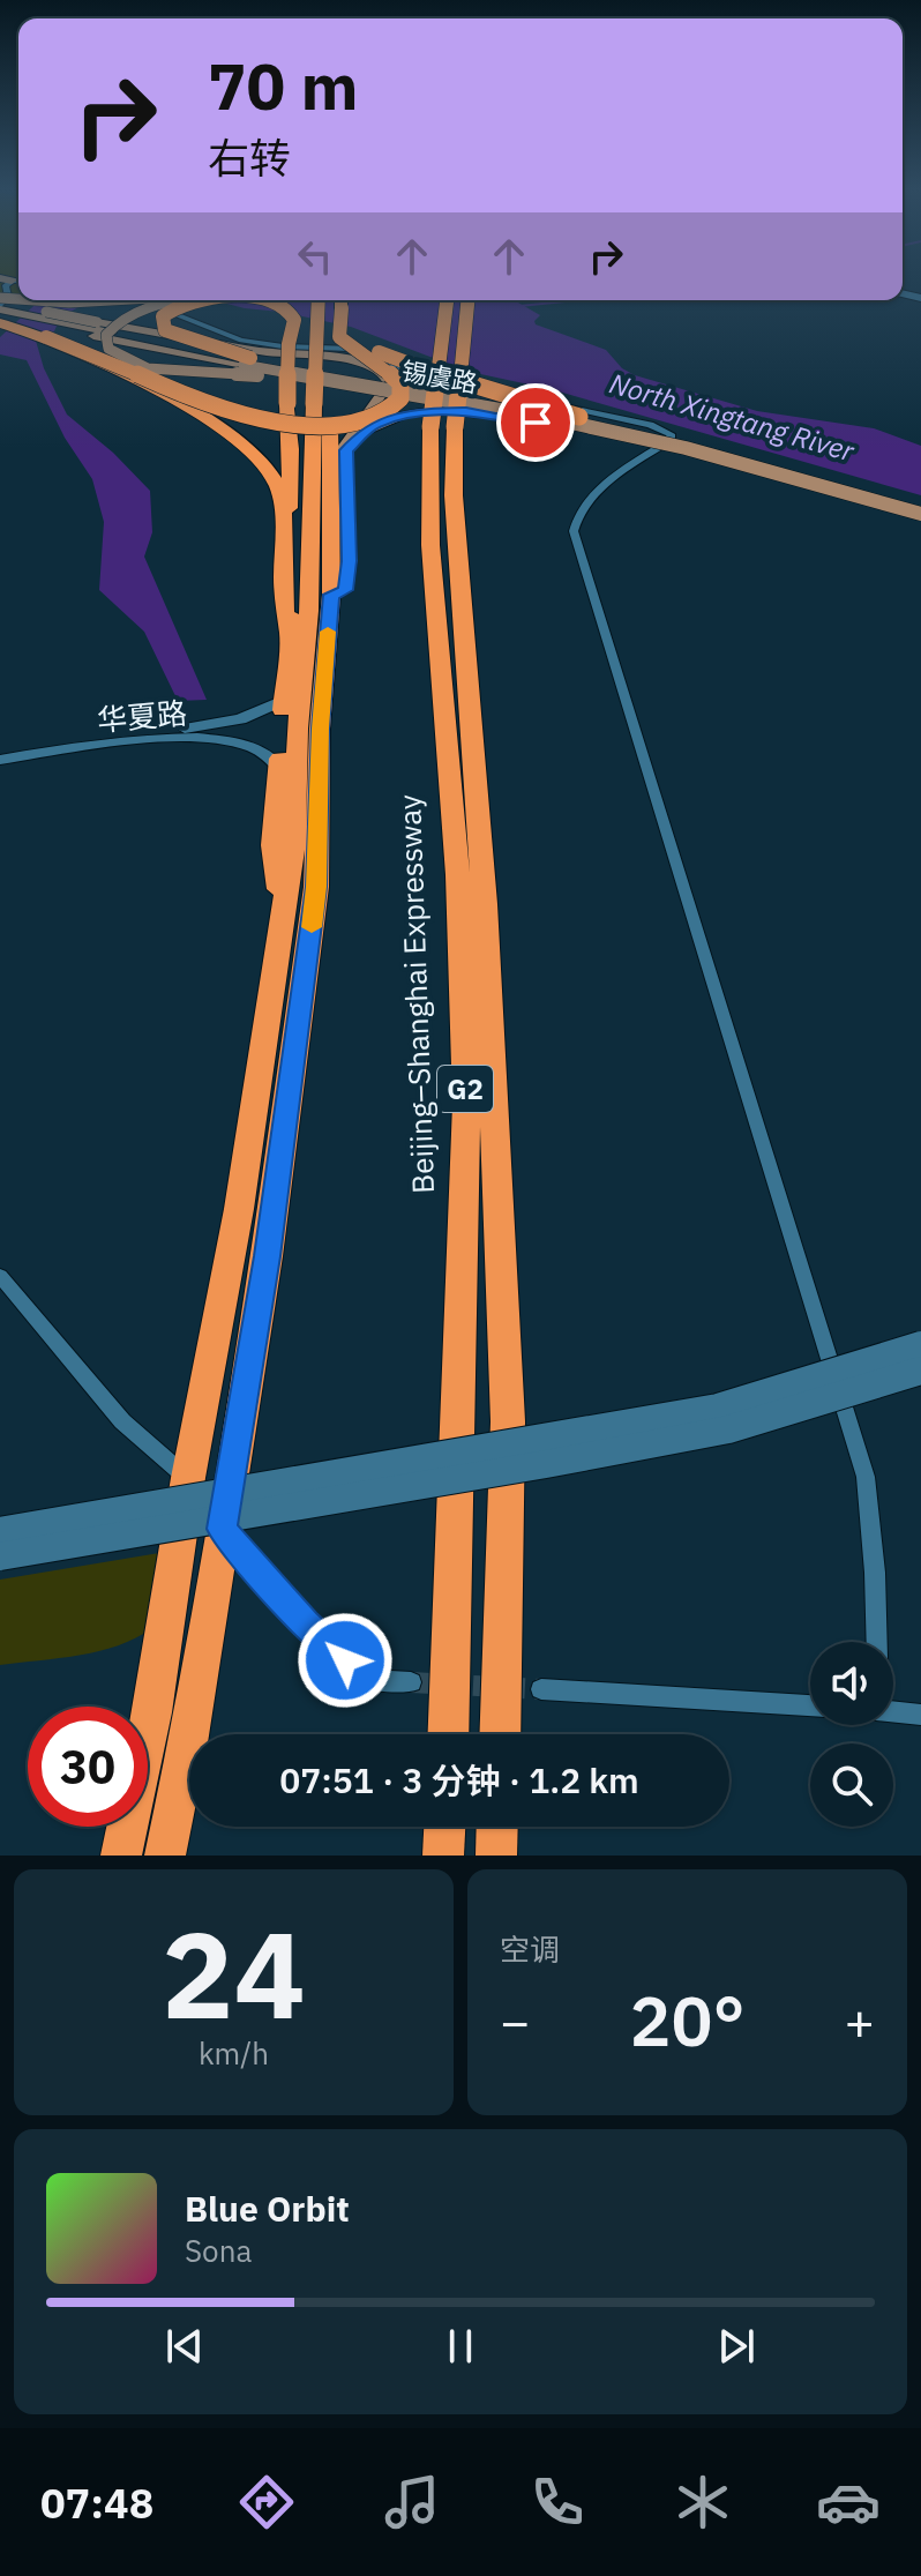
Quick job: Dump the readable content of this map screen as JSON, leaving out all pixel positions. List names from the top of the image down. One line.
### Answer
{"streets":{"highway":["Beijing–Shanghai Expressway","G2"],"main road":["锡虞路","华夏路"]},"water":["North Xingtang River"],"page":{"turn":["70 m","右转"],"limit":"30","trip":"07:51 · 3 分钟 · 1.2 km","tile":[["24","km/h"],"空调"],"heat":["−","20°","+"],"song":["Blue Orbit","Sona"],"tabs":"07:48"}}
